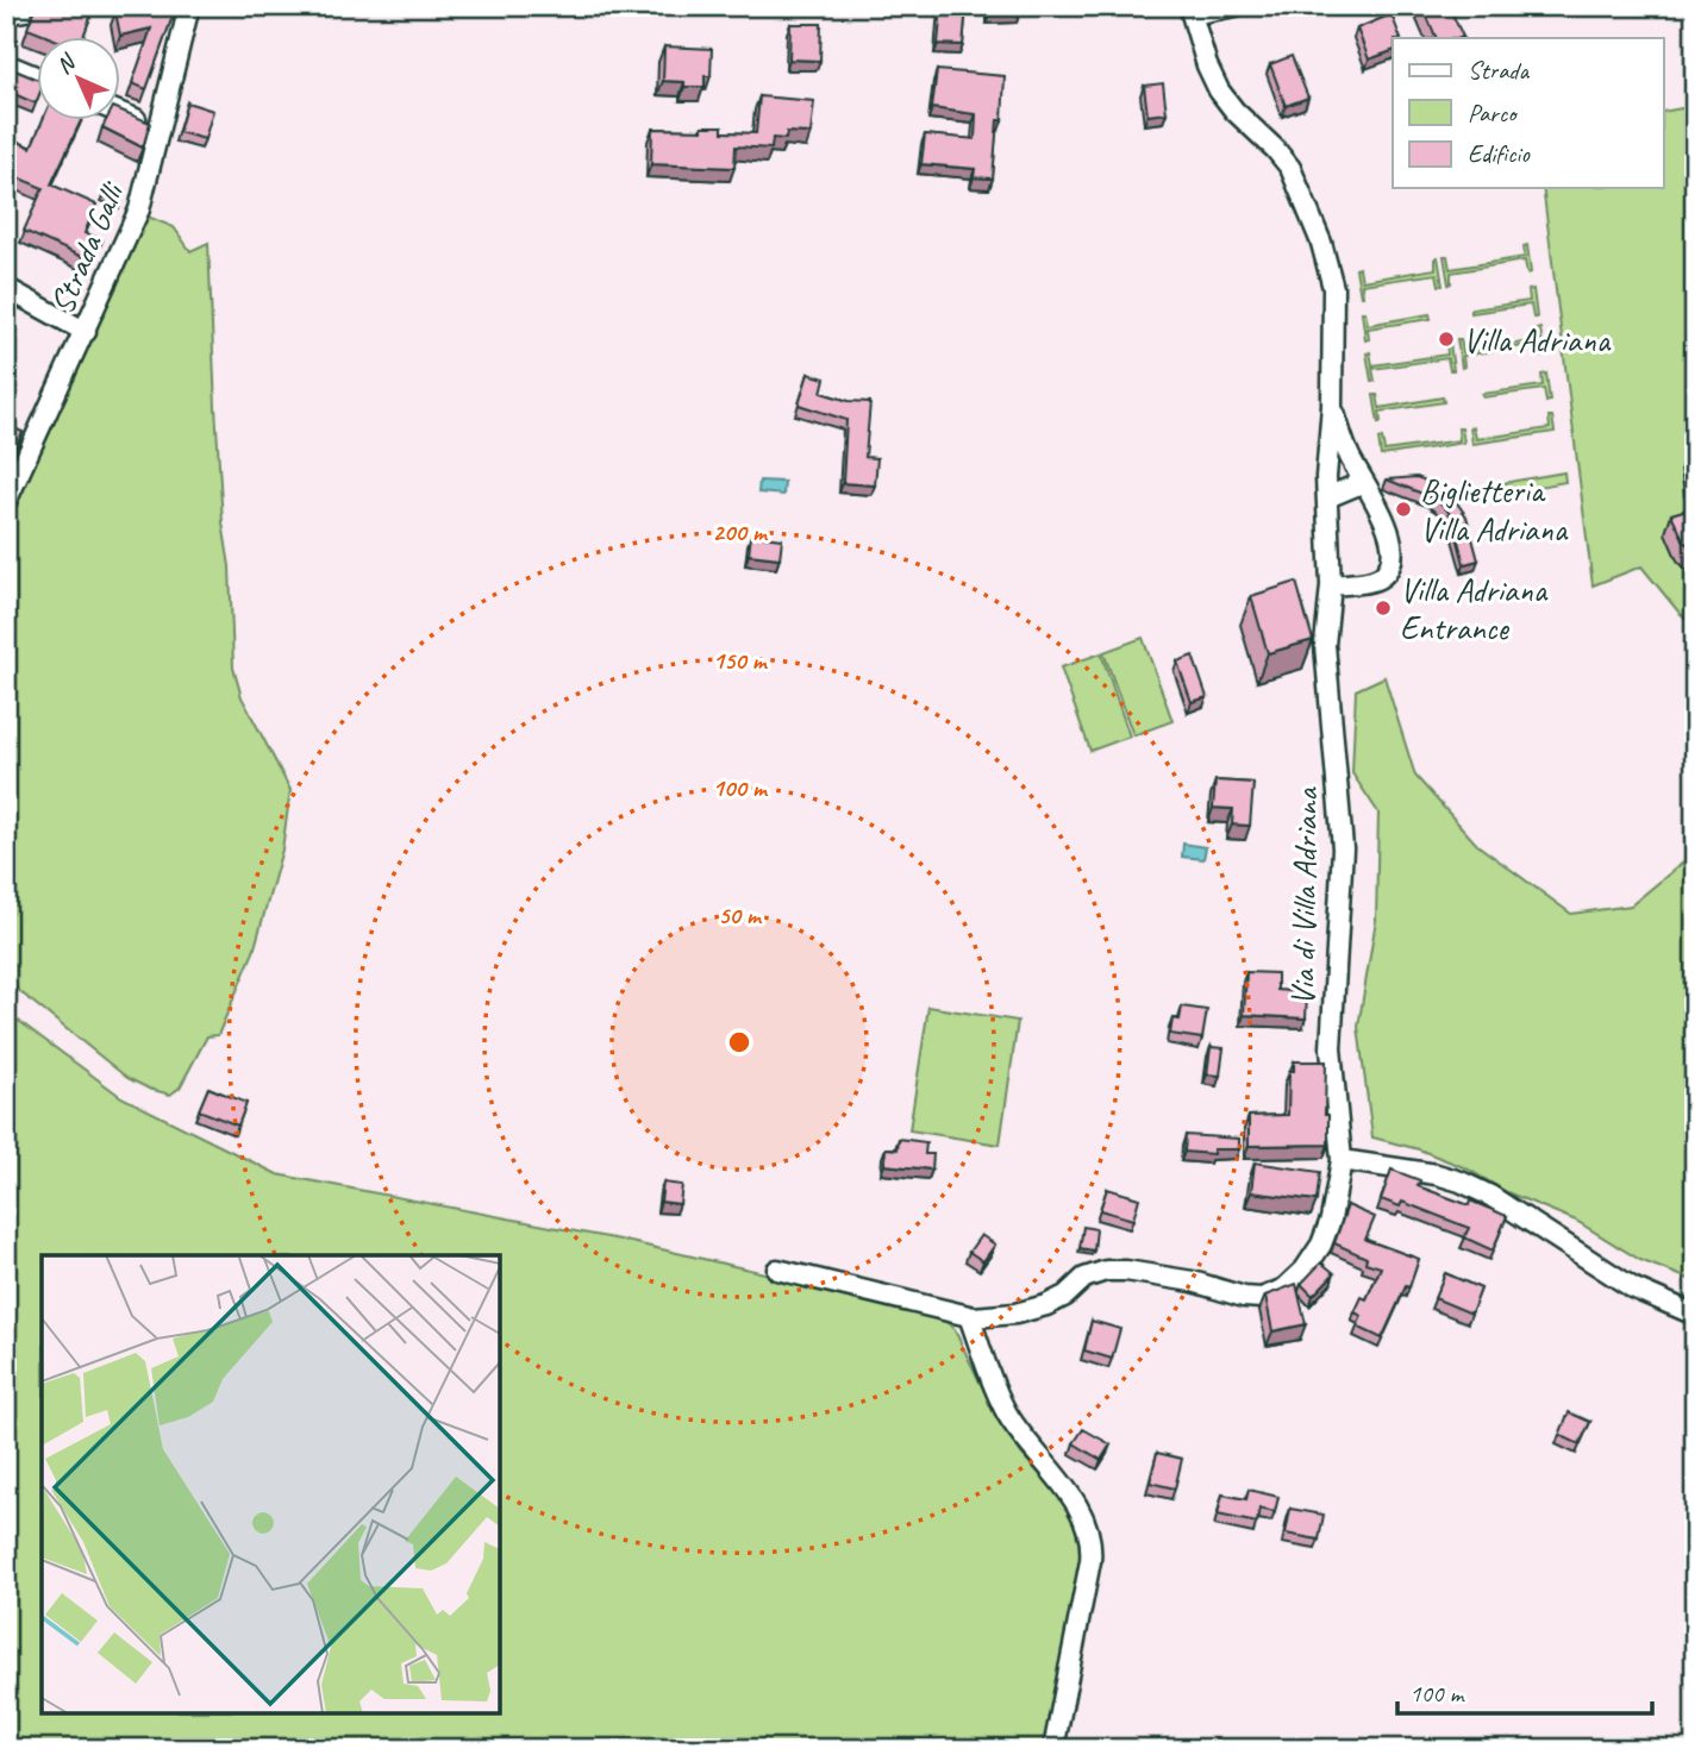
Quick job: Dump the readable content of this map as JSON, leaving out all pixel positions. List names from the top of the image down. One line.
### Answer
{"streets":{"street":["Strada Galli","Via di Villa Adriana"]},"places":["Villa Adriana","Biglietteria Villa Adriana","Villa Adriana Entrance"],"legend":["Strada","Parco","Edificio"],"scale_bar":"100 m","north":"top left","rings":["200 m","150 m","100 m","50 m"]}
